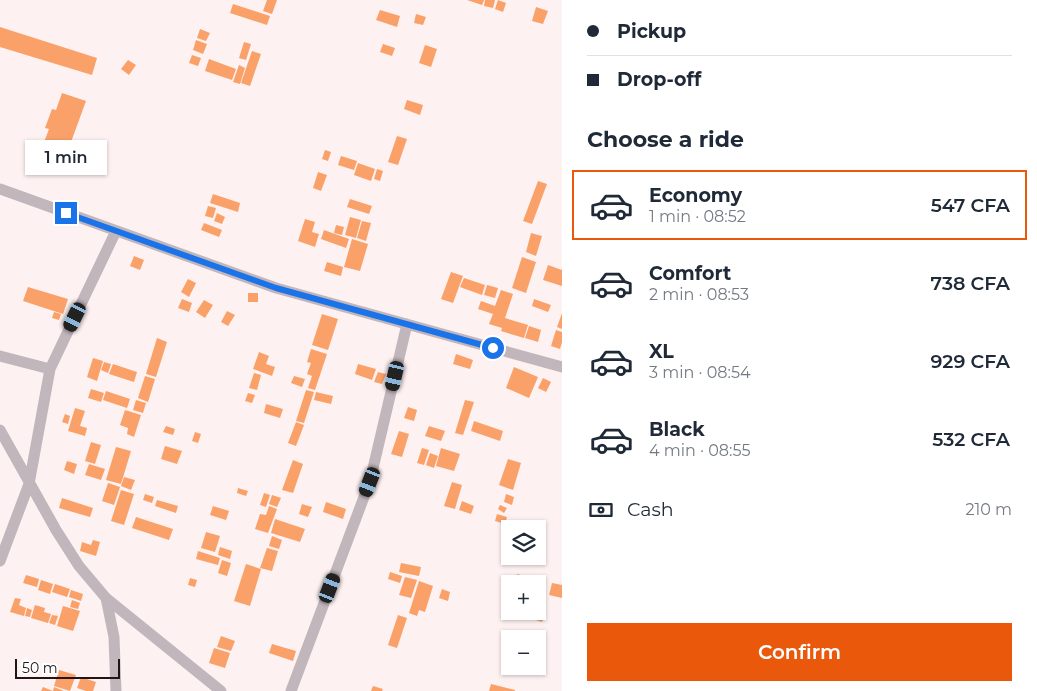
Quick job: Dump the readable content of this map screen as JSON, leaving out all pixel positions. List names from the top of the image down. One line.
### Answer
{"scale_bar":"50 m","page":{"banner":["Pickup","Drop-off"],"heading":"Choose a ride","bubble":"1 min","list":[{"name":"Economy","note":"1 min · 08:52","value":"547 CFA"},{"name":"Comfort","note":"2 min · 08:53","value":"738 CFA"},{"name":"XL","note":"3 min · 08:54","value":"929 CFA"},{"name":"Black","note":"4 min · 08:55","value":"532 CFA"}],"pay":["Cash","210 m"],"map_buttons":["+","−"],"buttons":"Confirm","scale":"50 m"}}
